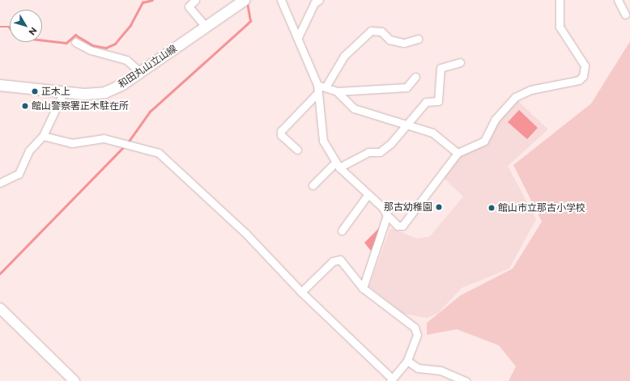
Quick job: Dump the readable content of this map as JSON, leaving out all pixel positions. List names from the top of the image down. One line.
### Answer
{"streets":{"main road":["和田丸山立山線"]},"places":["正木上","館山警察署正木駐在所","那古幼稚園","館山市立那古小学校"],"north":"bottom right"}
